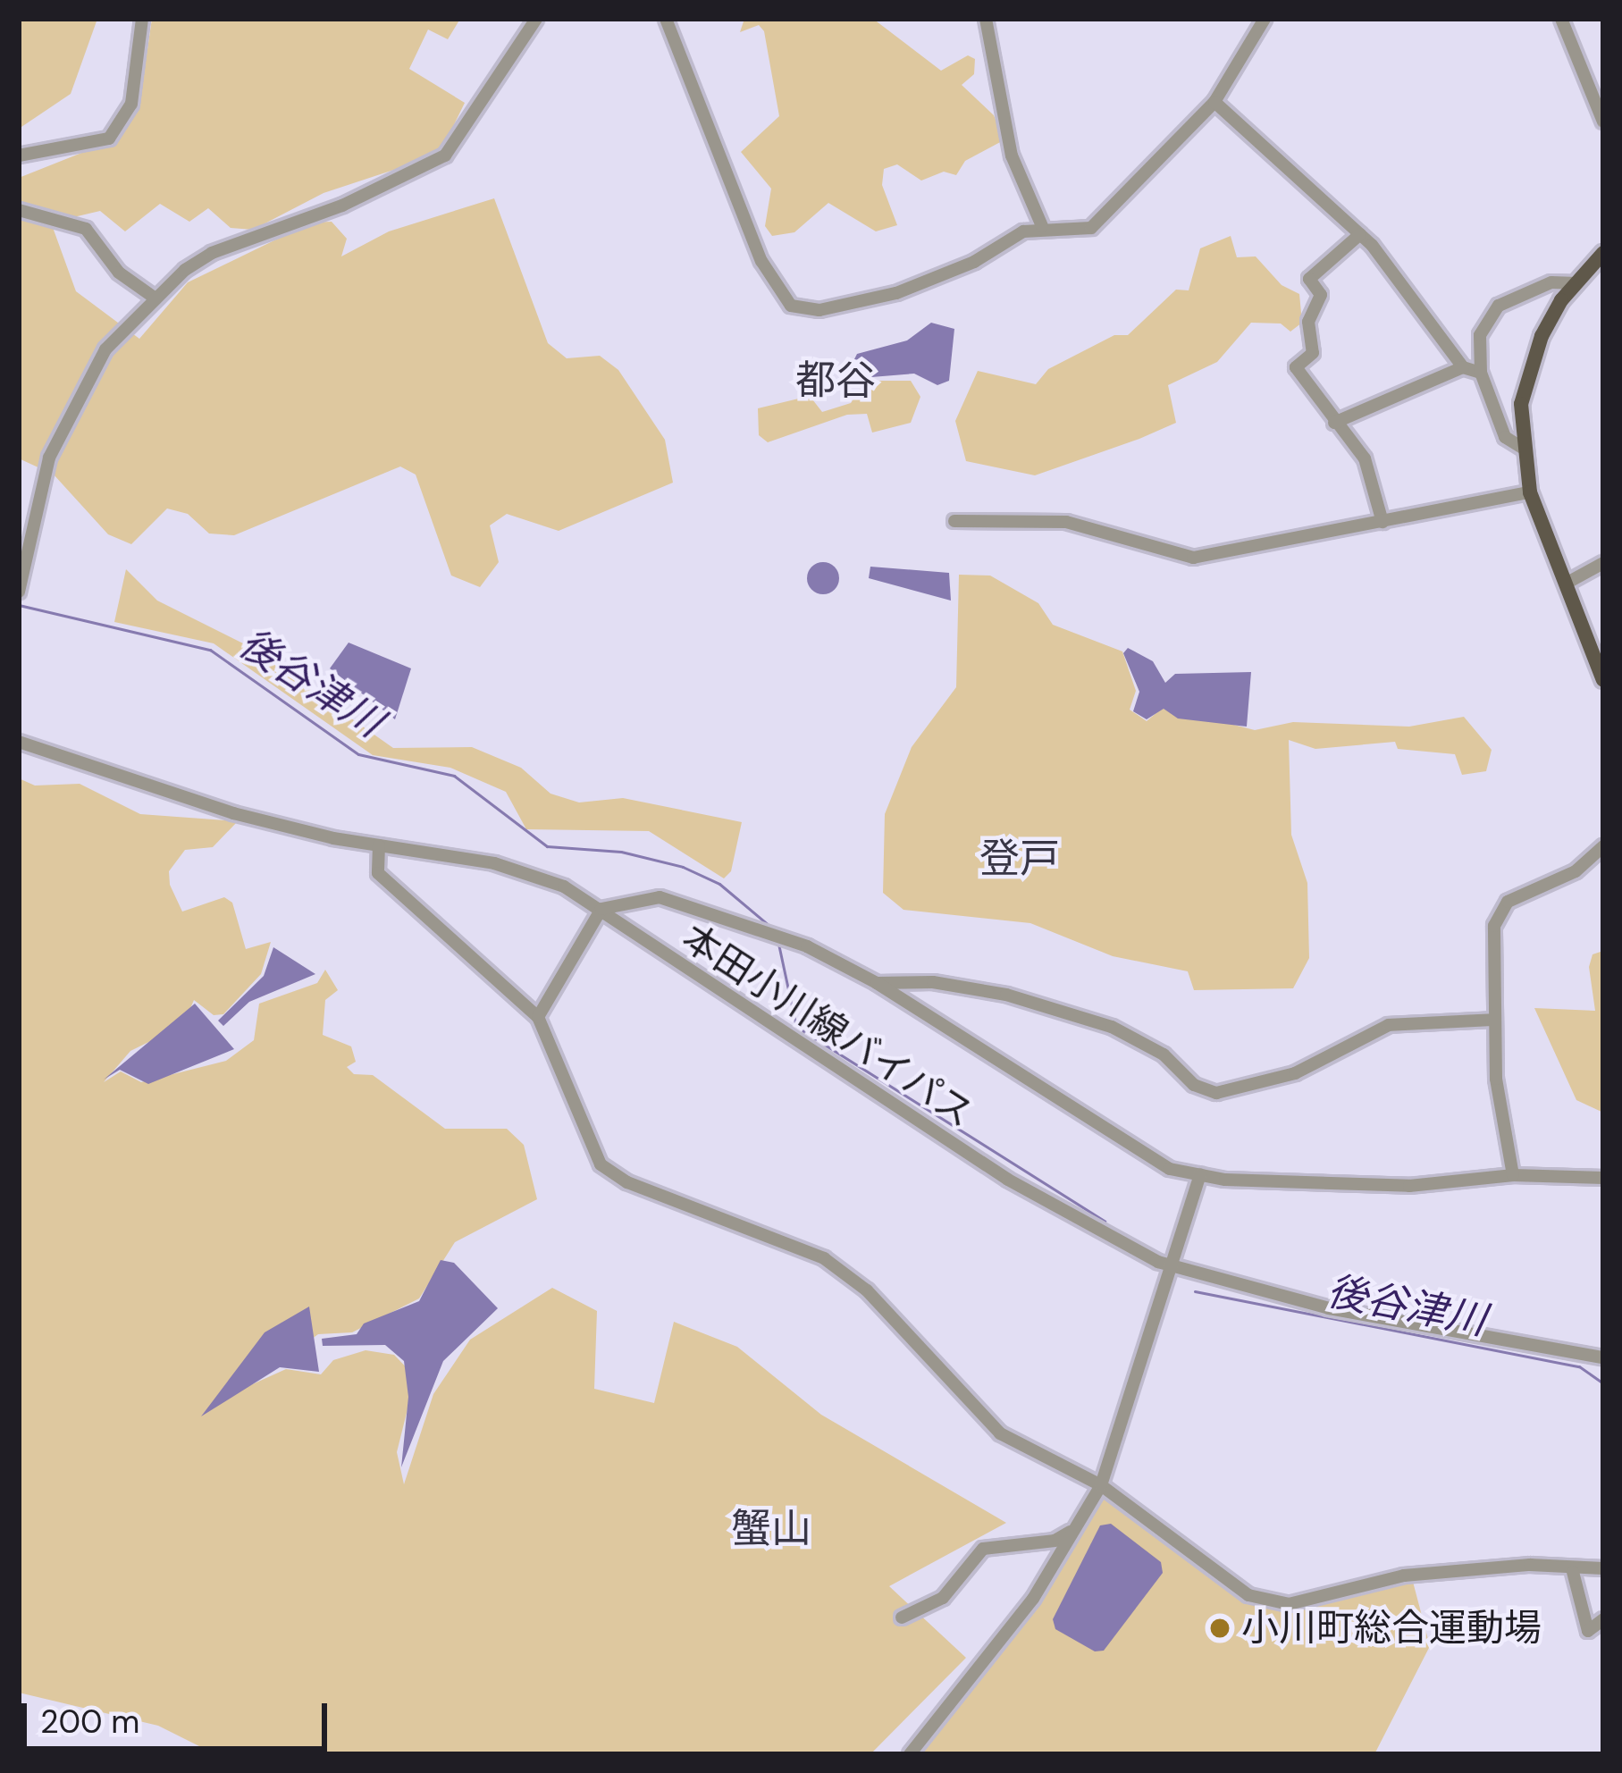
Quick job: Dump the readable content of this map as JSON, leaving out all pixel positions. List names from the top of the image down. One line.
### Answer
{"streets":{"street":["本田小川線バイパス"]},"districts":["都谷","登戸","蟹山"],"water":["後谷津川"],"places":["小川町総合運動場"],"scale_bar":"200 m"}
